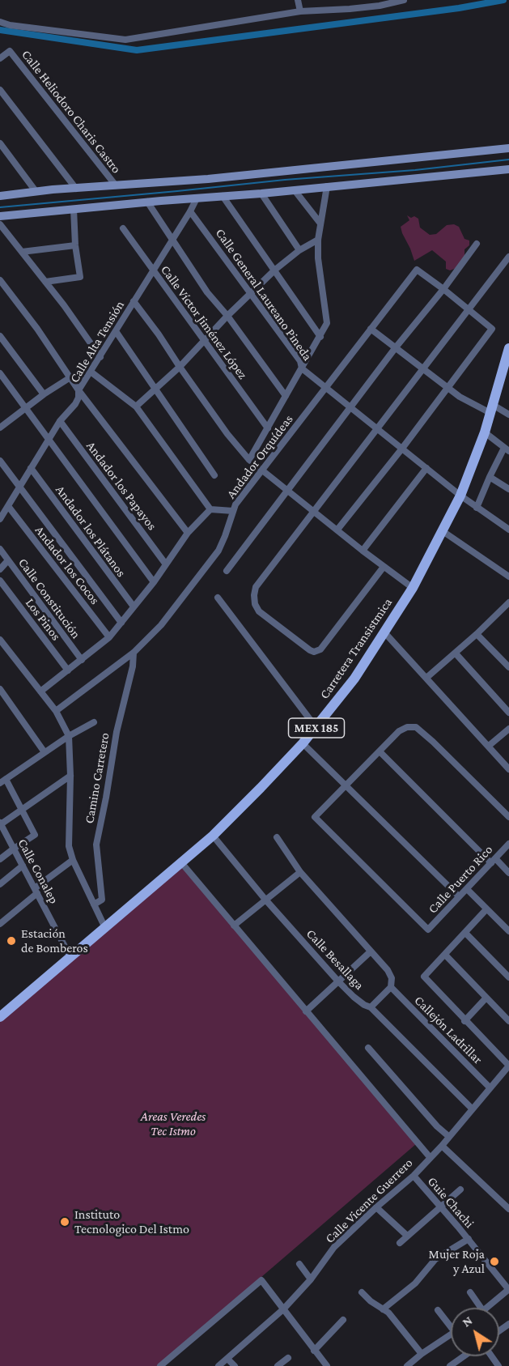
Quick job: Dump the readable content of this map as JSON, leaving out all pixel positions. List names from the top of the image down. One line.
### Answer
{"streets":{"main road":["Carretera Transistmica","MEX 185"],"street":["Calle Heliodoro Charis Castro","Calle General Laureano Pineda","Calle Víctor Jiménez López","Calle Alta Tensión","Andador Orquídeas","Andador los Papayos","Andador los Plátanos","Andador los Cocos","Calle Constitución","Los Pinos","Camino Carretero","Calle Conalep","Calle Puerto Rico","Calle Besallaga","Callejón Ladrillar","Calle Vicente Guerrero","Guie Chachi"]},"crossings":[["Calle General Laureano Pineda","Calle Alta Tensión"],["Calle General Laureano Pineda","Andador Orquídeas"],["Calle General Laureano Pineda","Carretera Transistmica"],["Calle Víctor Jiménez López","Calle Alta Tensión"],["Calle Alta Tensión","Andador los Papayos"],["Calle Alta Tensión","Andador los Plátanos"],["Calle Alta Tensión","Andador los Cocos"],["Andador Orquídeas","Camino Carretero"],["Carretera Transistmica","Calle Conalep"],["Carretera Transistmica","Calle Besallaga"],["Calle Besallaga","Calle Vicente Guerrero"],["Callejón Ladrillar","Calle Vicente Guerrero"],["Calle Vicente Guerrero","Guie Chachi"]],"parks":["Areas Veredes Tec Istmo"],"places":["Estación de Bomberos","Instituto Tecnologico Del Istmo","Mujer Roja y Azul"],"north":"top left"}
